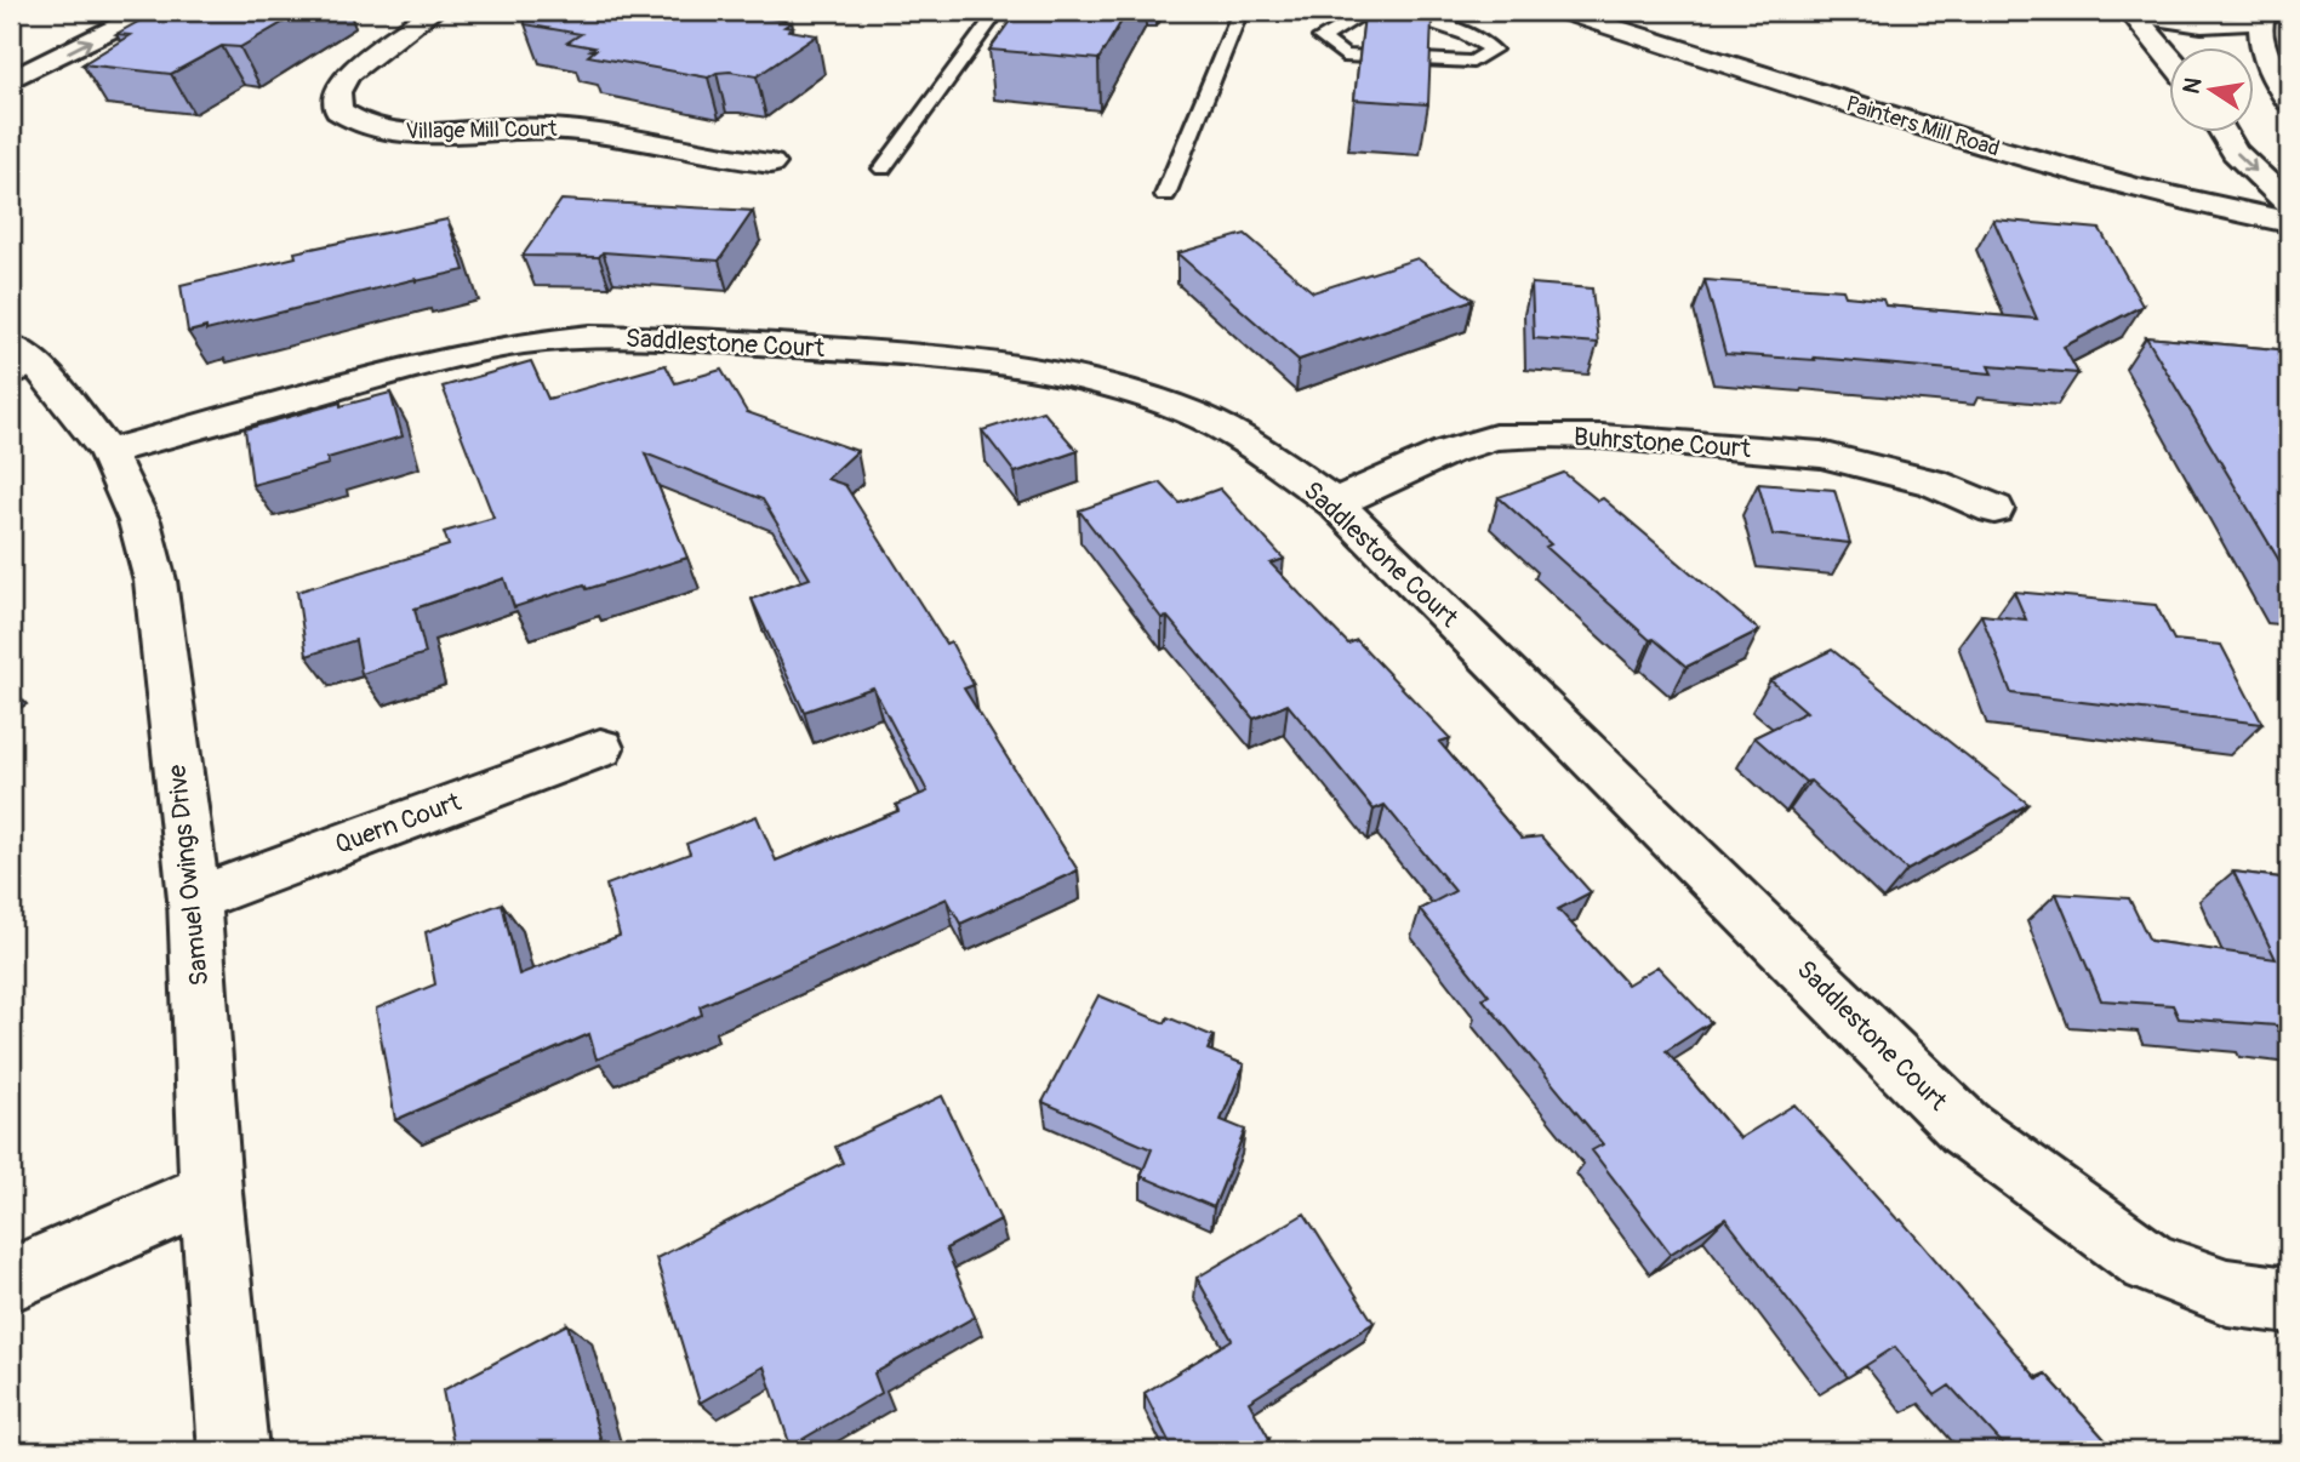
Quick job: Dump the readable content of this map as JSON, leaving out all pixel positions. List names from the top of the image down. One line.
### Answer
{"streets":{"street":["Painters Mill Road","Village Mill Court","Saddlestone Court","Buhrstone Court","Quern Court","Samuel Owings Drive"]},"crossings":[["Saddlestone Court","Buhrstone Court"],["Saddlestone Court","Samuel Owings Drive"],["Quern Court","Samuel Owings Drive"]],"north":"left"}
